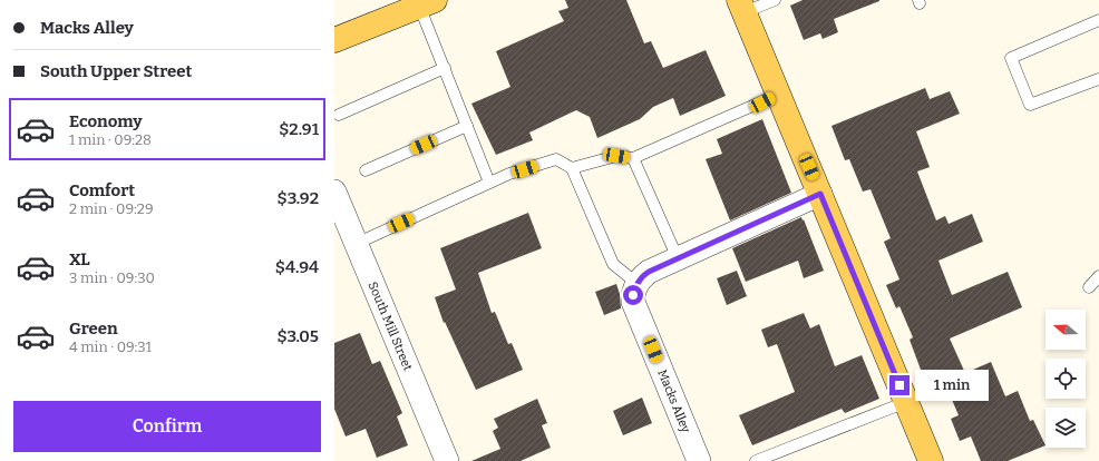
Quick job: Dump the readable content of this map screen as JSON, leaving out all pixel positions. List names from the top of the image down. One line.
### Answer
{"streets":{"street":["South Mill Street","Macks Alley"]},"north":"left","page":{"banner":["Macks Alley","South Upper Street"],"list":[{"name":"Economy","note":"1 min · 09:28","value":"$2.91"},{"name":"Comfort","note":"2 min · 09:29","value":"$3.92"},{"name":"XL","note":"3 min · 09:30","value":"$4.94"},{"name":"Green","note":"4 min · 09:31","value":"$3.05"}],"bubble":"1 min","buttons":"Confirm"}}
